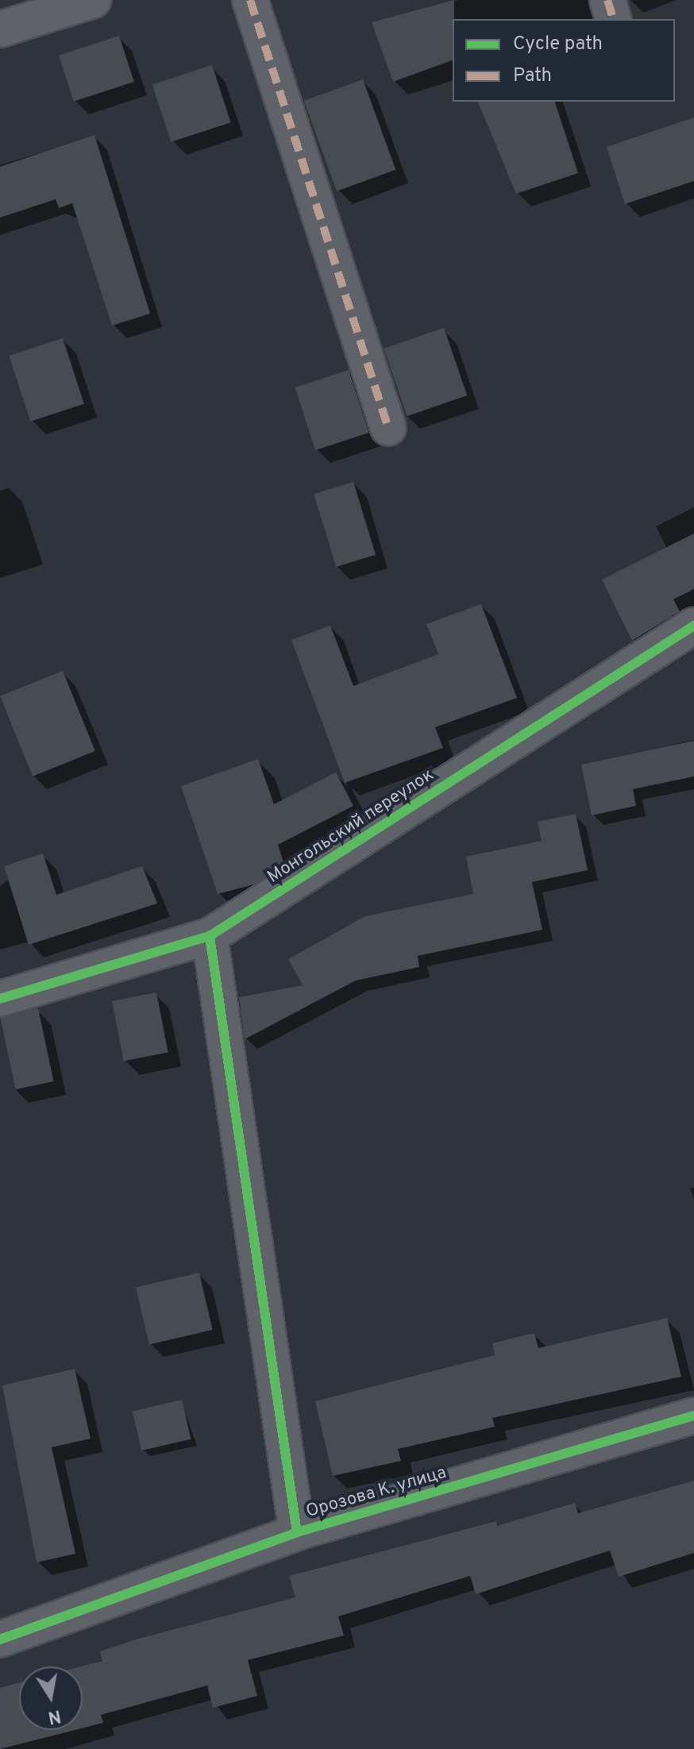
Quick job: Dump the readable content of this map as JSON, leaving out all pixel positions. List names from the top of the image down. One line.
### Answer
{"streets":{"street":["Монгольский переулок","Орозова К. улица"]},"legend":["Cycle path","Path"],"north":"bottom"}
